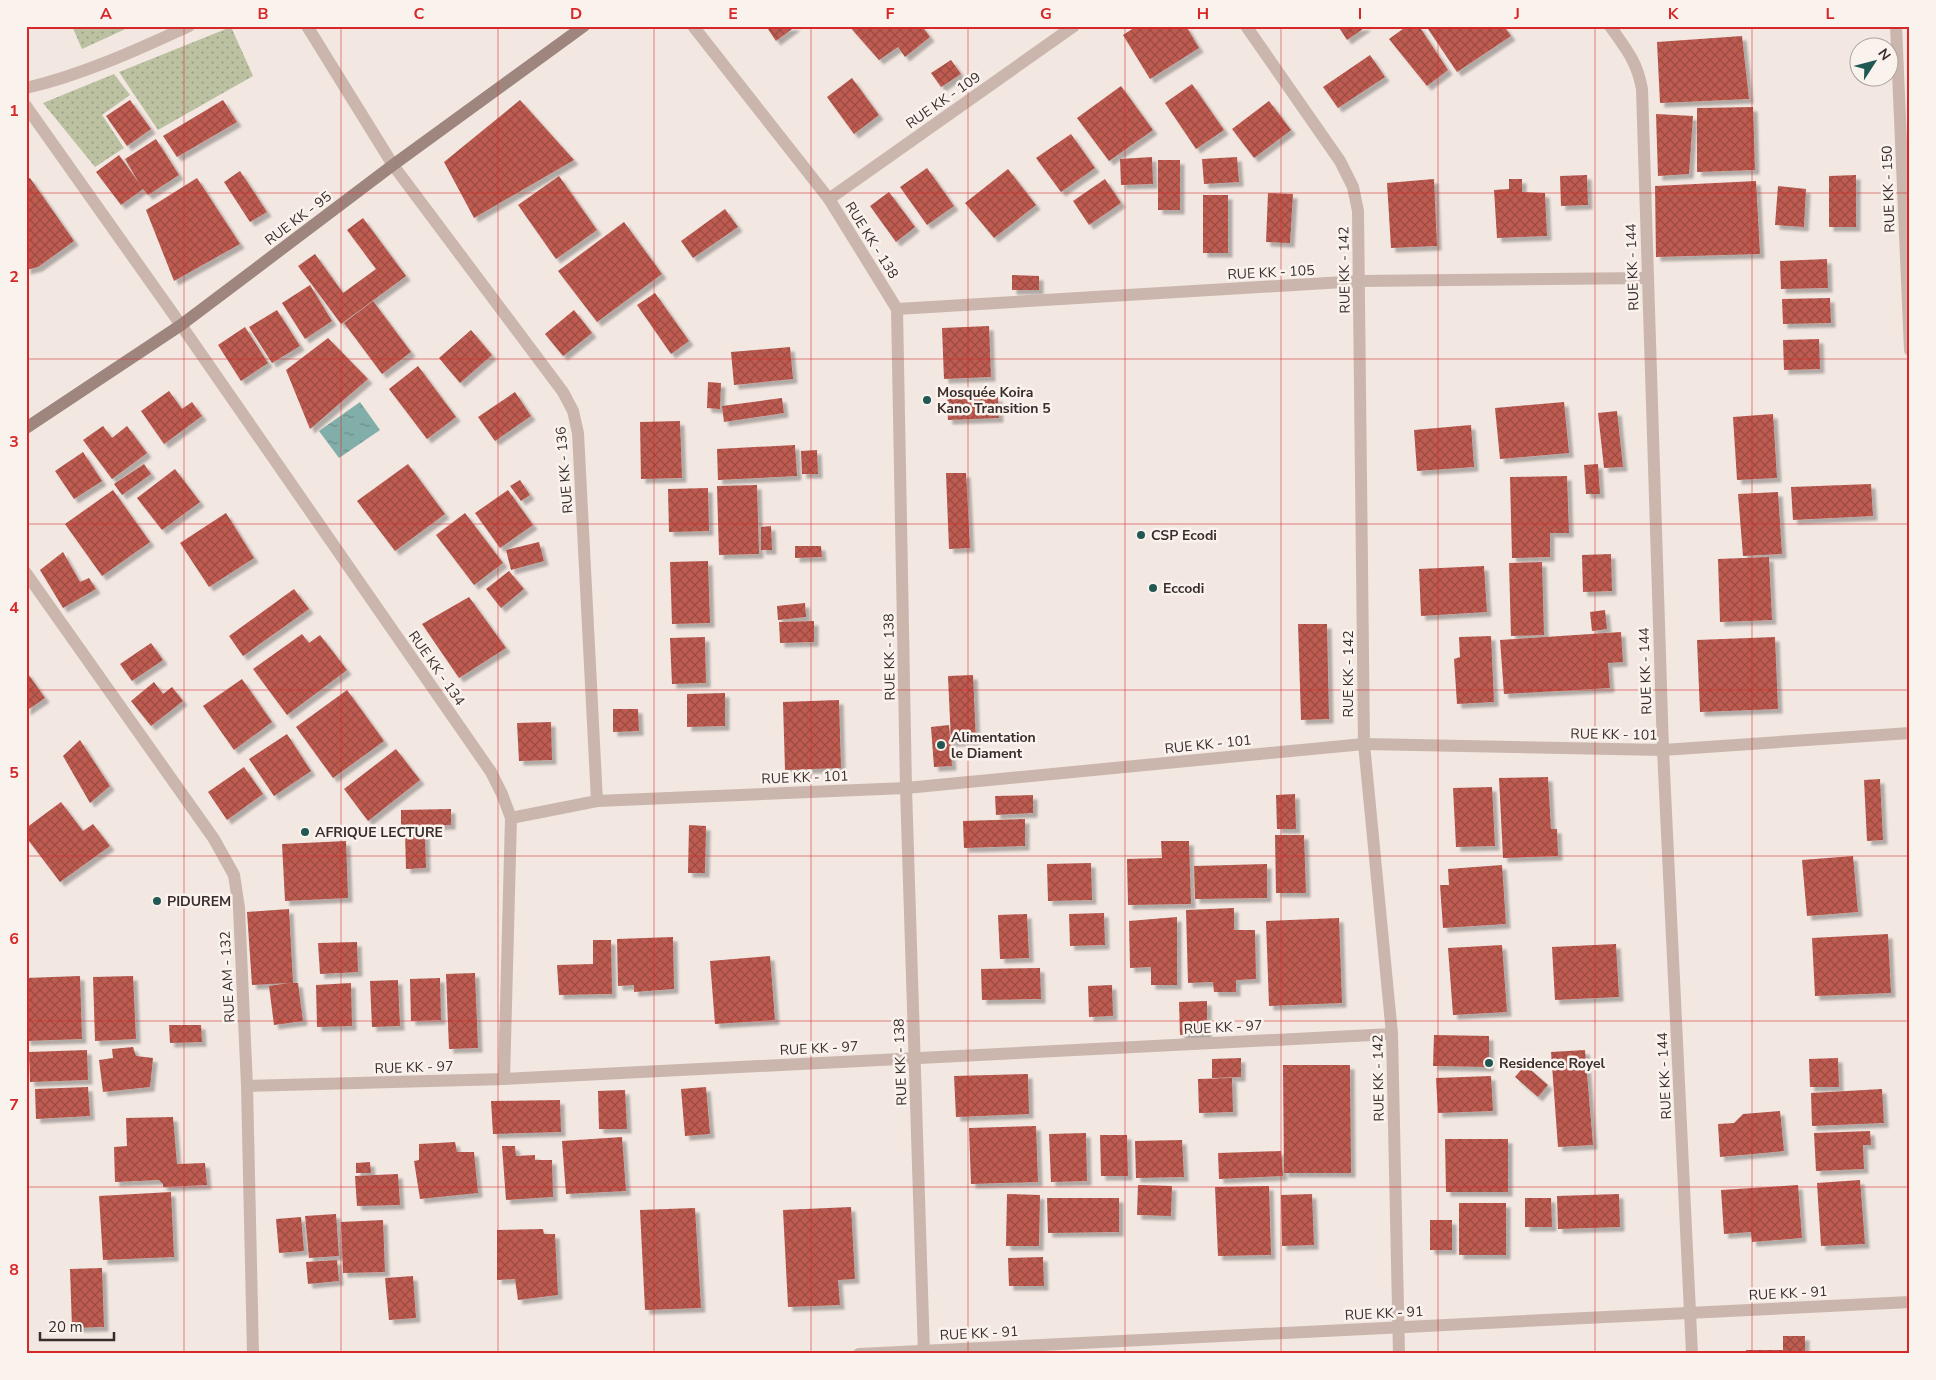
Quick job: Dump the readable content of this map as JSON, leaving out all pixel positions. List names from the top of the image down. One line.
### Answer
{"streets":{"street":["RUE KK - 109","RUE KK - 150","RUE KK - 95","RUE KK - 138","RUE KK - 144","RUE KK - 142","RUE KK - 105","RUE KK - 136","RUE KK - 134","RUE KK - 101","RUE AM - 132","RUE KK - 97","RUE KK - 91"]},"crossings":[["RUE KK - 109","RUE KK - 138"],["RUE KK - 95","RUE KK - 136"],["RUE KK - 95","RUE KK - 134"],["RUE KK - 138","RUE KK - 105"],["RUE KK - 138","RUE KK - 101"],["RUE KK - 138","RUE KK - 97"],["RUE KK - 138","RUE KK - 91"],["RUE KK - 144","RUE KK - 105"],["RUE KK - 144","RUE KK - 101"],["RUE KK - 144","RUE KK - 91"],["RUE KK - 142","RUE KK - 105"],["RUE KK - 142","RUE KK - 101"],["RUE KK - 142","RUE KK - 97"],["RUE KK - 142","RUE KK - 91"],["RUE KK - 136","RUE KK - 101"],["RUE KK - 134","RUE KK - 101"],["RUE KK - 134","RUE KK - 97"],["RUE AM - 132","RUE KK - 97"]],"places":["Mosquée Koira Kano Transition 5","CSP Ecodi","Eccodi","Alimentation le Diament","AFRIQUE LECTURE","PIDUREM","Residence Royel"],"scale_bar":"20 m","north":"top right","grid":{"columns":["A","B","C","D","E","F","G","H","I","J","K","L"],"rows":["1","2","3","4","5","6","7","8"]}}
